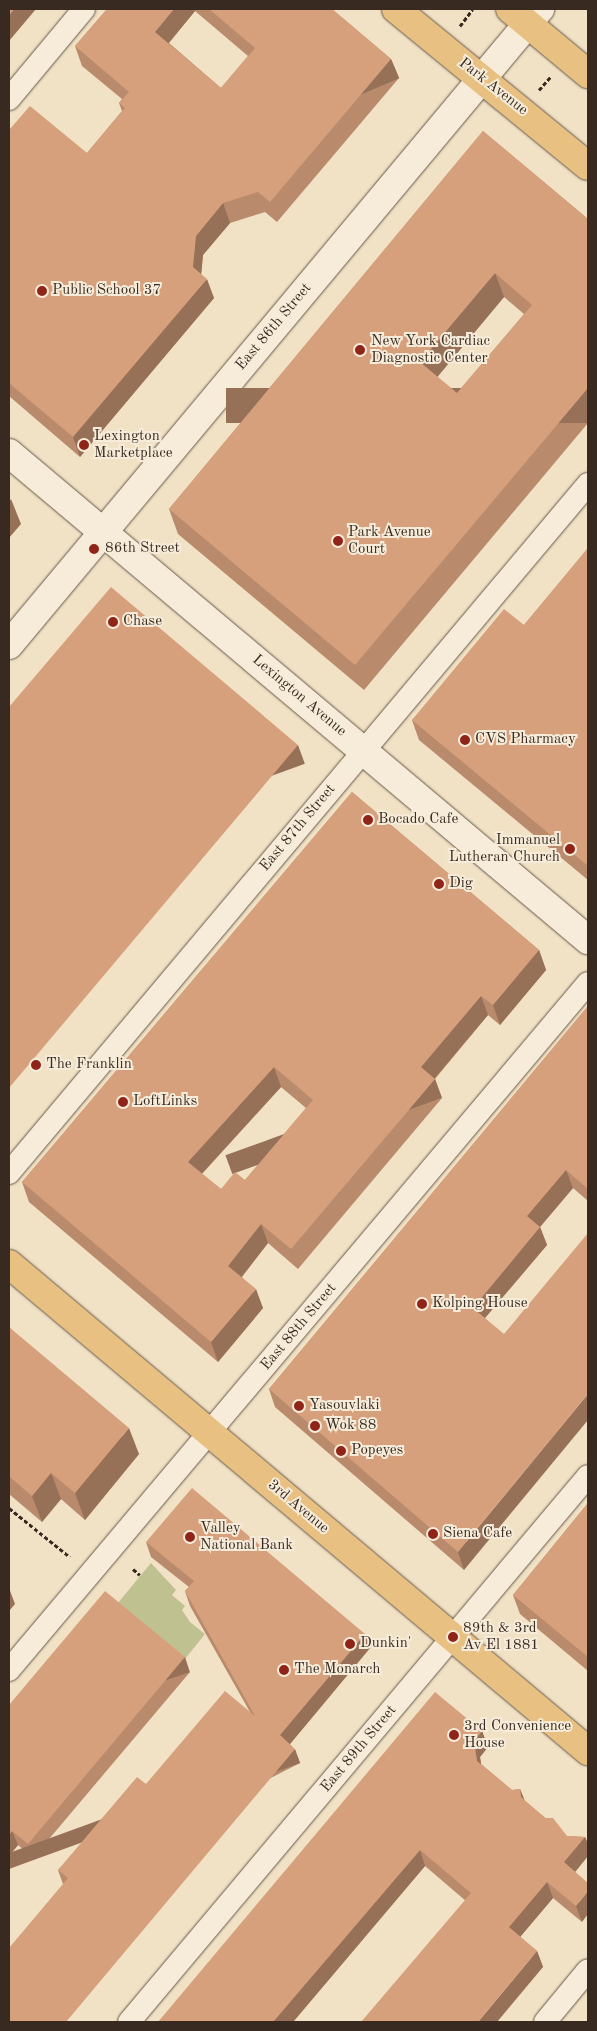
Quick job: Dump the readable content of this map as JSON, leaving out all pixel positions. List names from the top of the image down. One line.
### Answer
{"streets":{"main road":["Park Avenue","East 86th Street","Lexington Avenue","3rd Avenue"],"street":["East 87th Street","East 88th Street","East 89th Street"]},"crossings":[["Park Avenue","East 86th Street"],["East 86th Street","Lexington Avenue"],["Lexington Avenue","East 87th Street"],["East 88th Street","3rd Avenue"],["3rd Avenue","East 89th Street"]],"places":["Public School 37","New York Cardiac Diagnostic Center","Lexington Marketplace","Park Avenue Court","86th Street","Chase","CVS Pharmacy","Bocado Cafe","Immanuel Lutheran Church","Dig","The Franklin","LoftLinks","Kolping House","Yasouvlaki","Wok 88","Popeyes","Siena Cafe","Valley National Bank","89th & 3rd Av El 1881","Dunkin'","The Monarch","3rd Convenience House"]}
